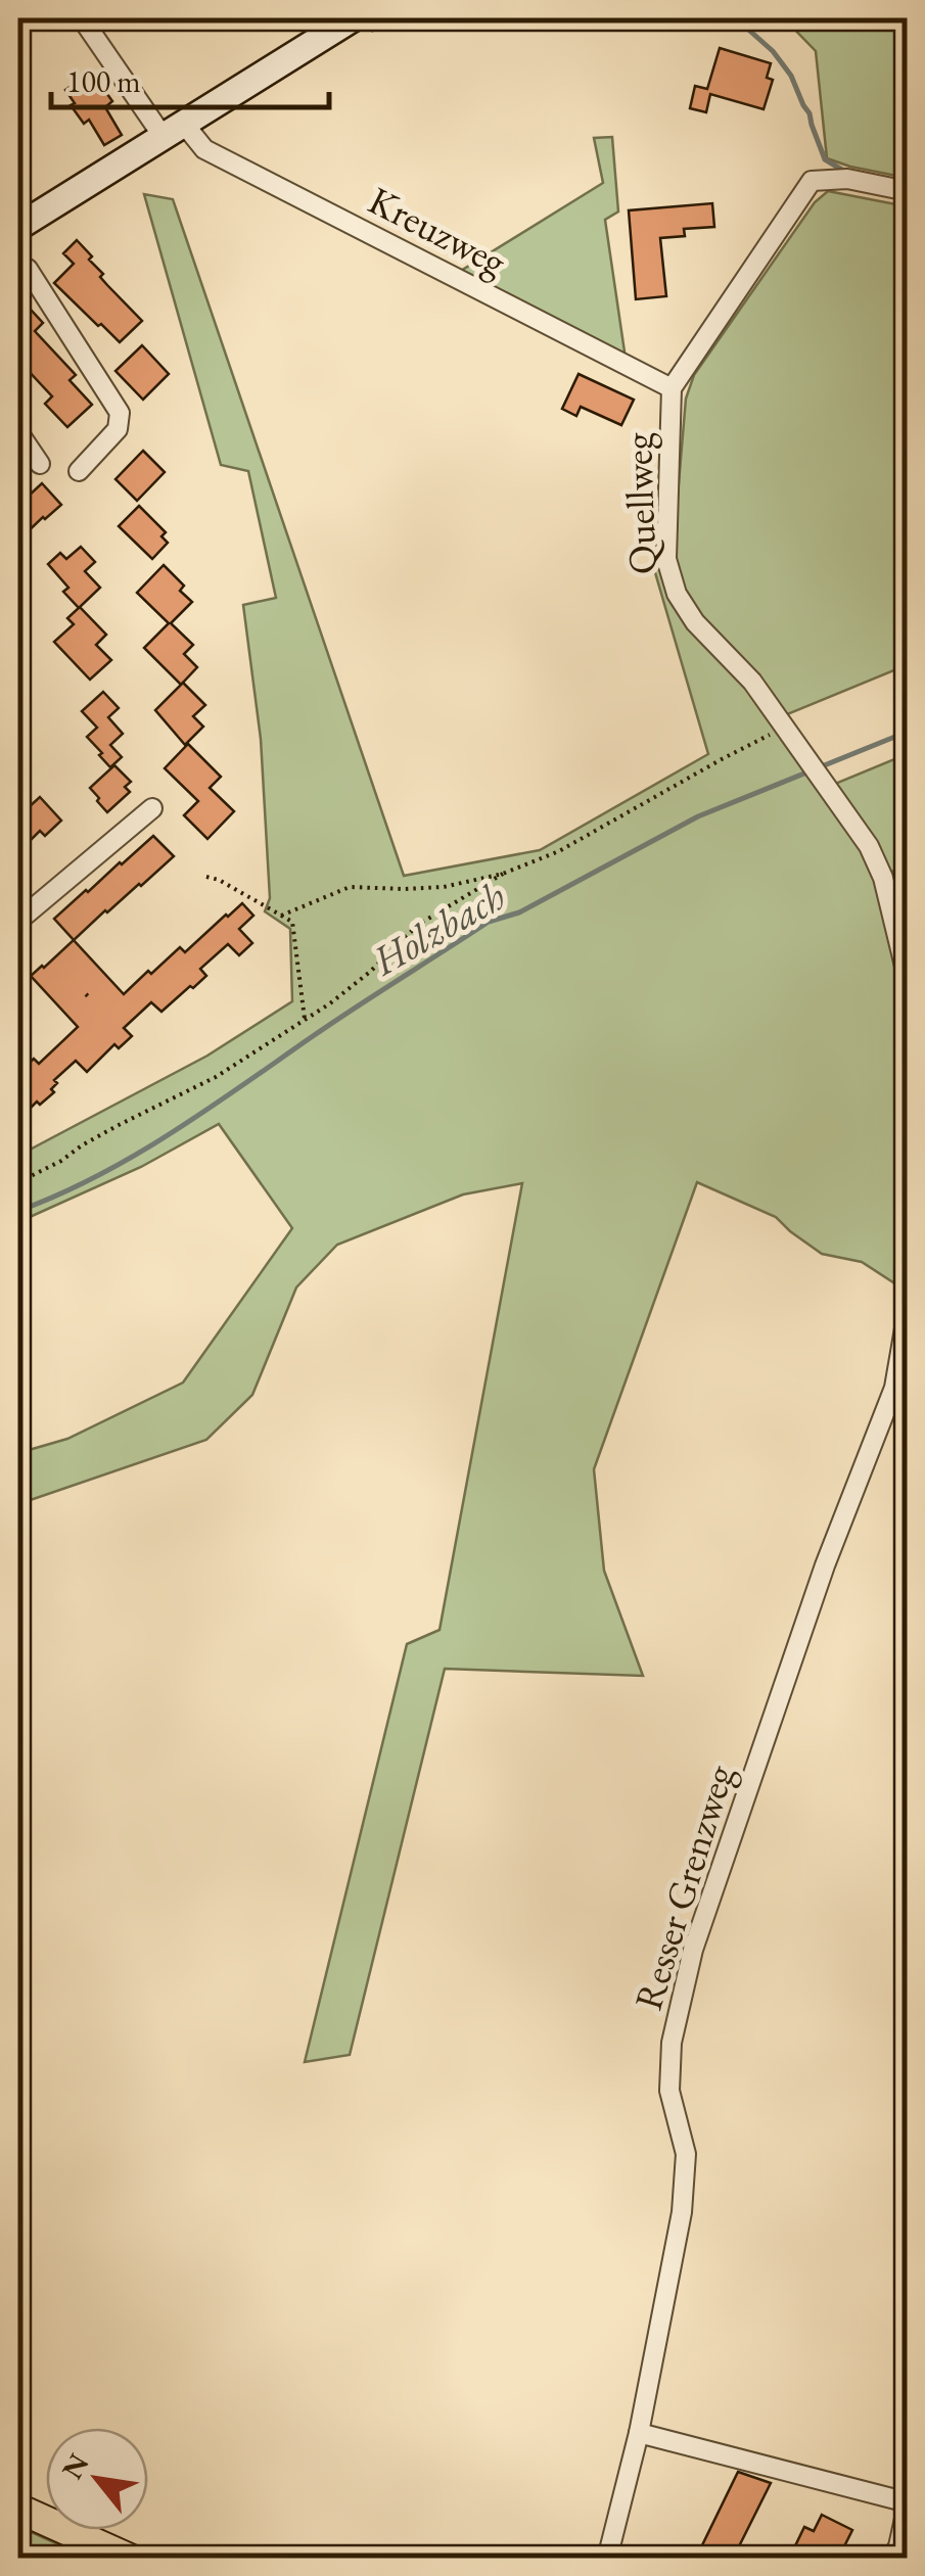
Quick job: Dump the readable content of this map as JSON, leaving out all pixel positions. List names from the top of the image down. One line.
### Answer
{"streets":{"street":["Kreuzweg","Quellweg","Resser Grenzweg"]},"crossings":[["Kreuzweg","Quellweg"]],"water":["Holzbach"],"scale_bar":"100 m","north":"top left"}
